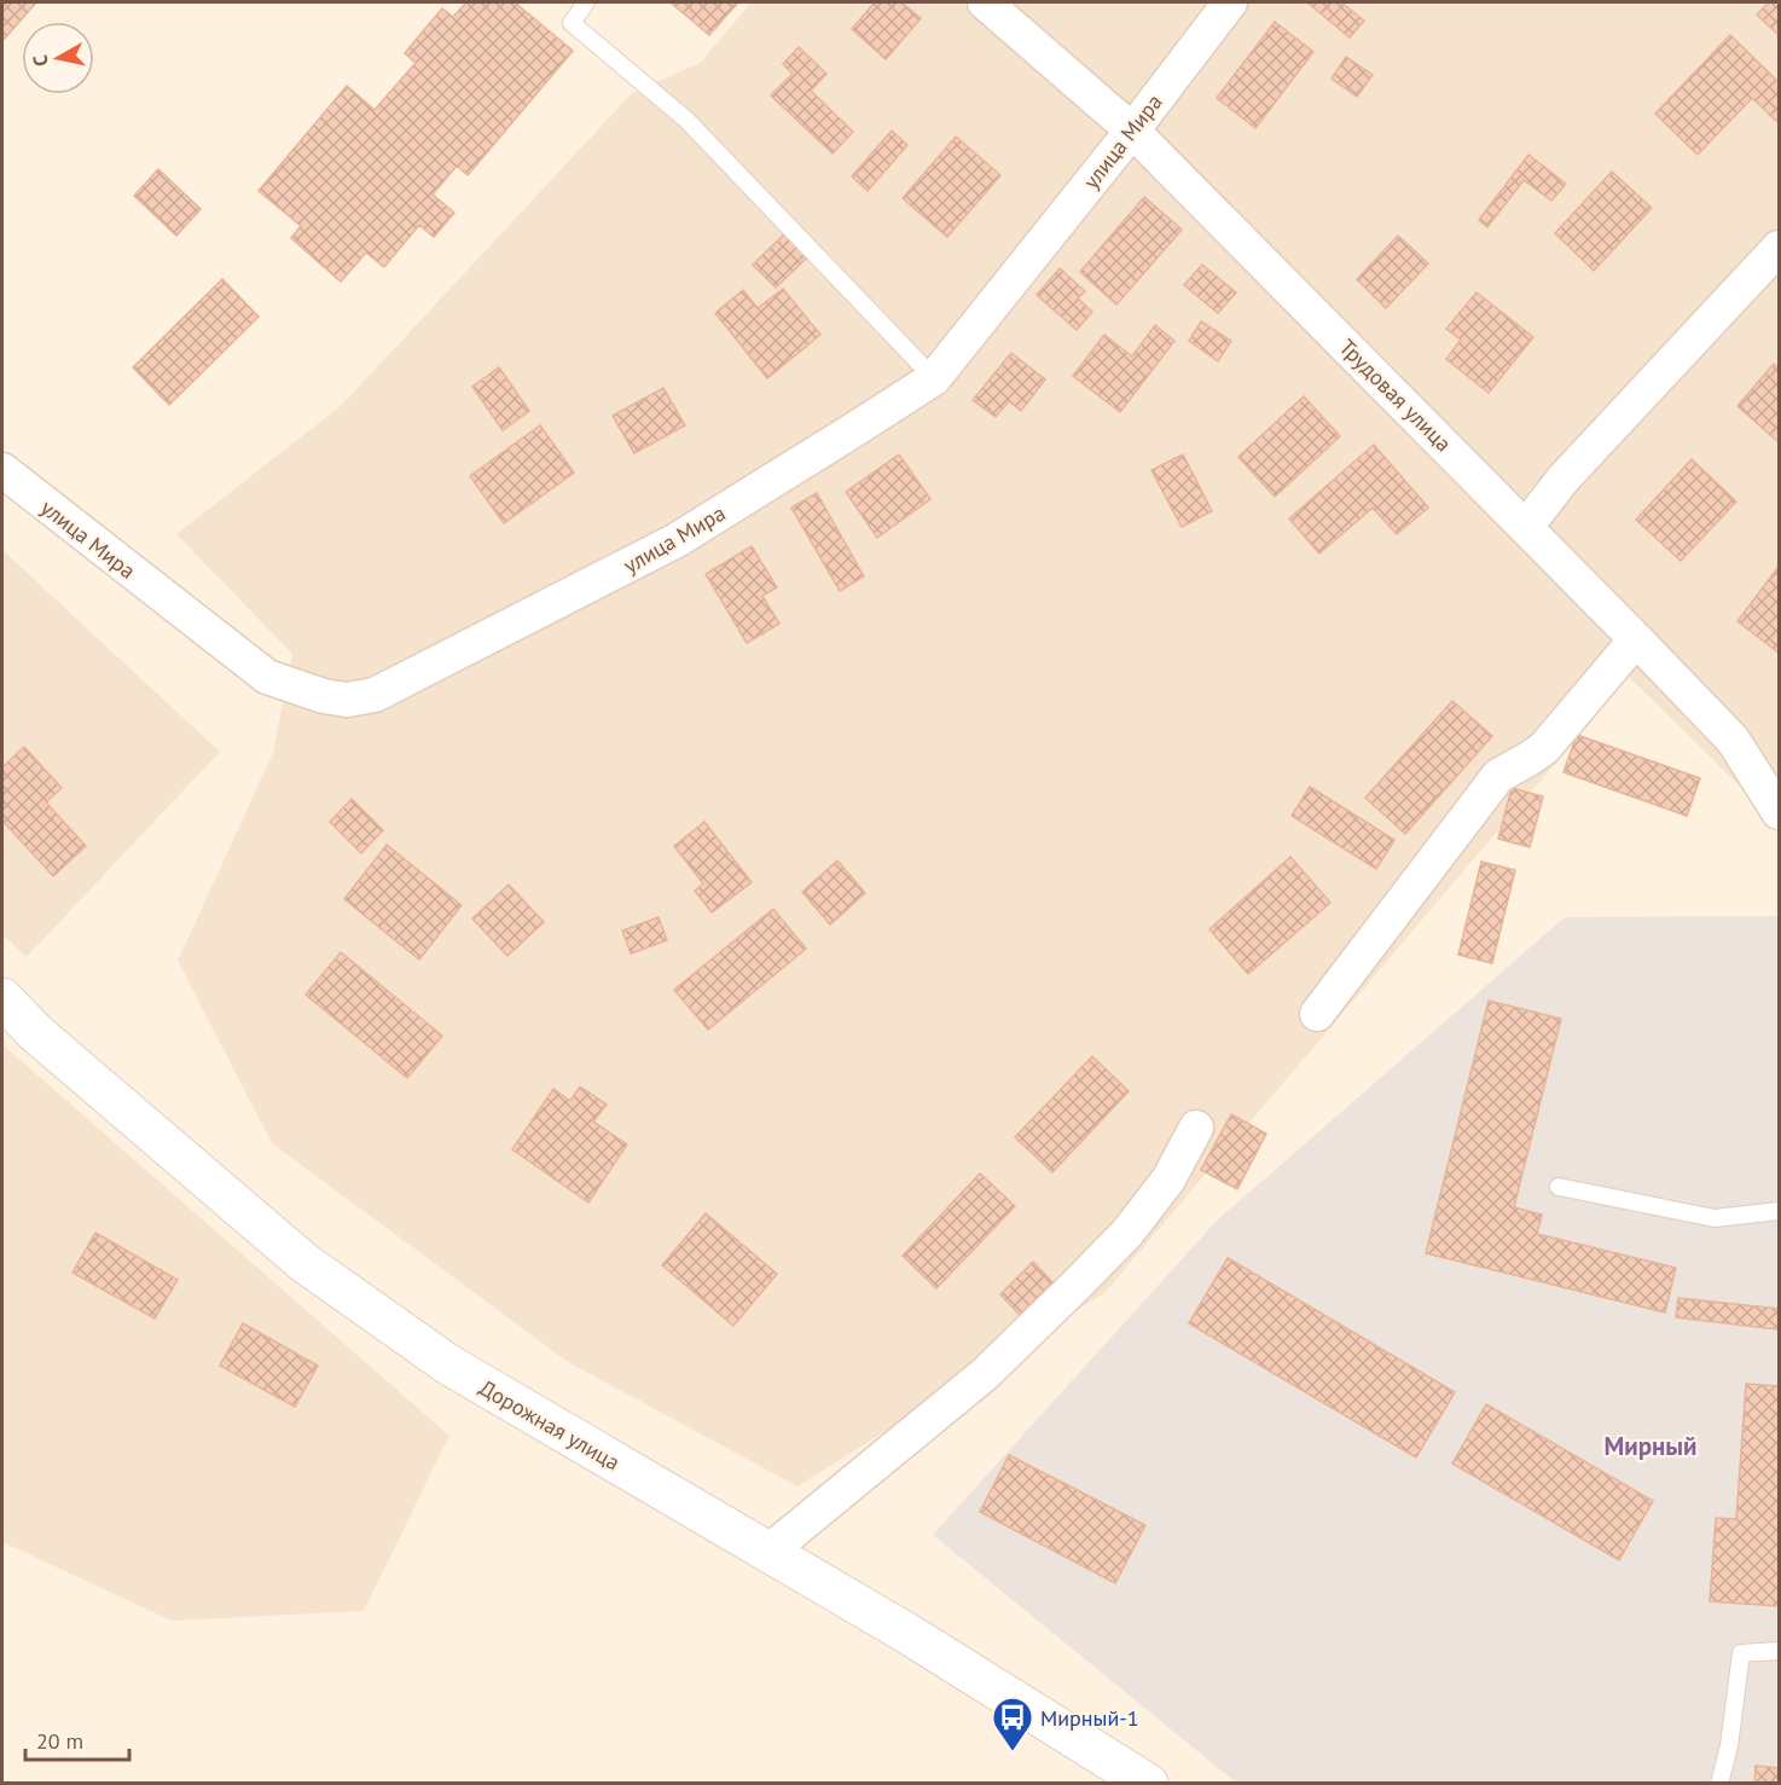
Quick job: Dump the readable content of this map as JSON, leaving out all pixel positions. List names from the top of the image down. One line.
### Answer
{"streets":{"street":["улица Мира","Трудовая улица","Дорожная улица"]},"crossings":[["улица Мира","Трудовая улица"]],"districts":["Мирный"],"places":{"bus stop":["Мирный-1"]},"scale_bar":"20 m","north":"left"}
